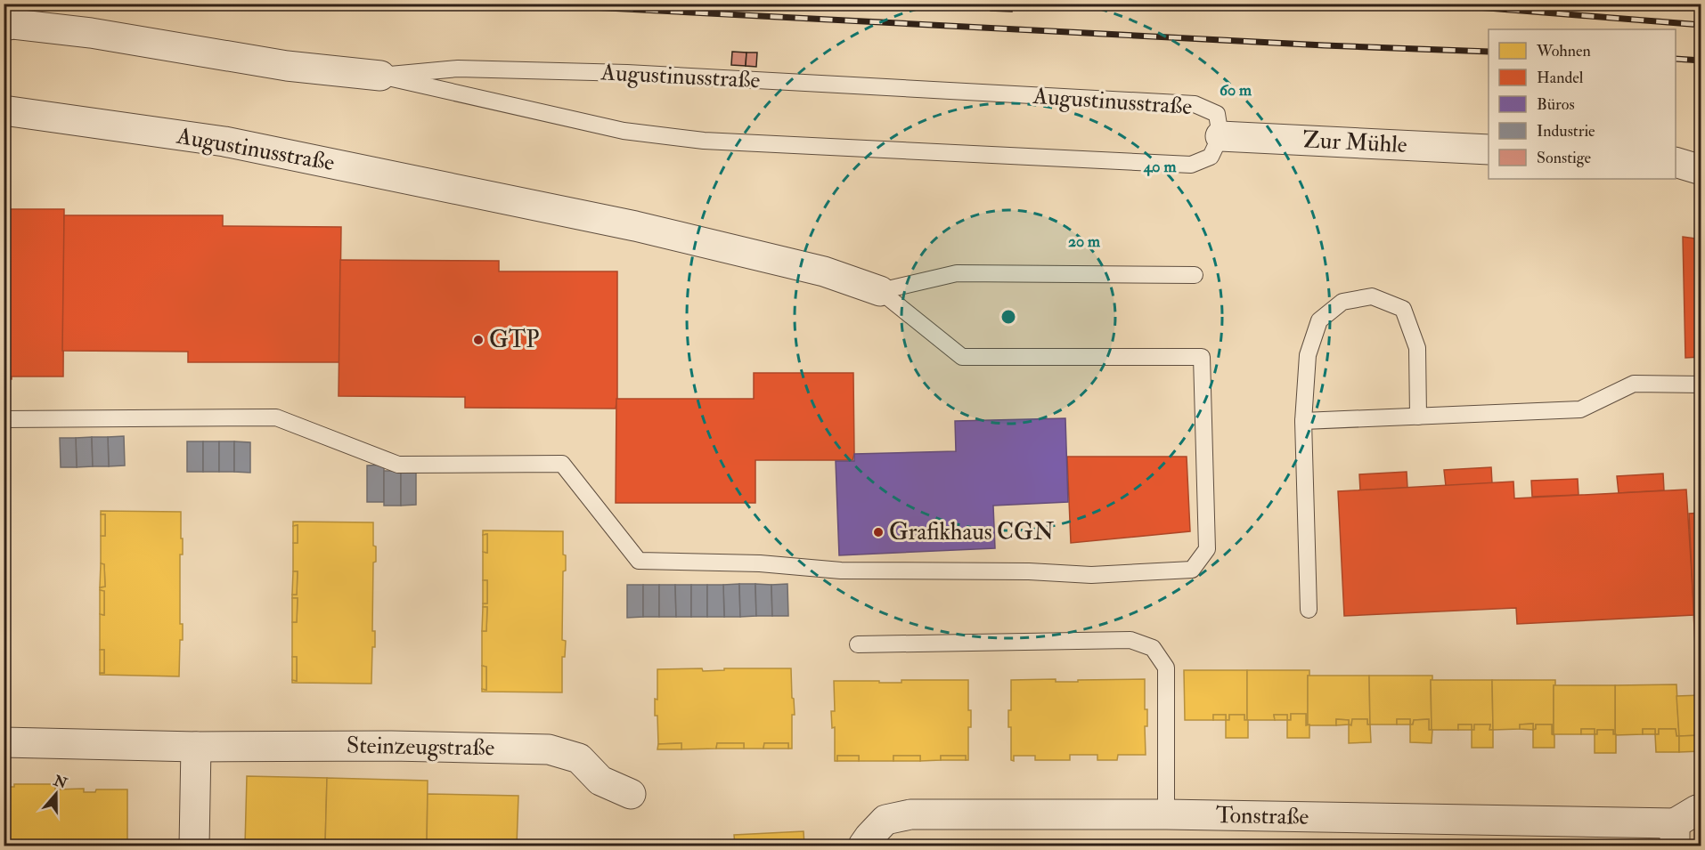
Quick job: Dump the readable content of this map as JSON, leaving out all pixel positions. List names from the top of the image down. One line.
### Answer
{"streets":{"street":["Augustinusstraße","Zur Mühle","Steinzeugstraße","Tonstraße"]},"crossings":[["Augustinusstraße","Zur Mühle"]],"places":["GTP","Grafikhaus CGN"],"legend":["Wohnen","Handel","Büros","Industrie","Sonstige"],"north":"top","rings":["60 m","40 m","20 m"]}
